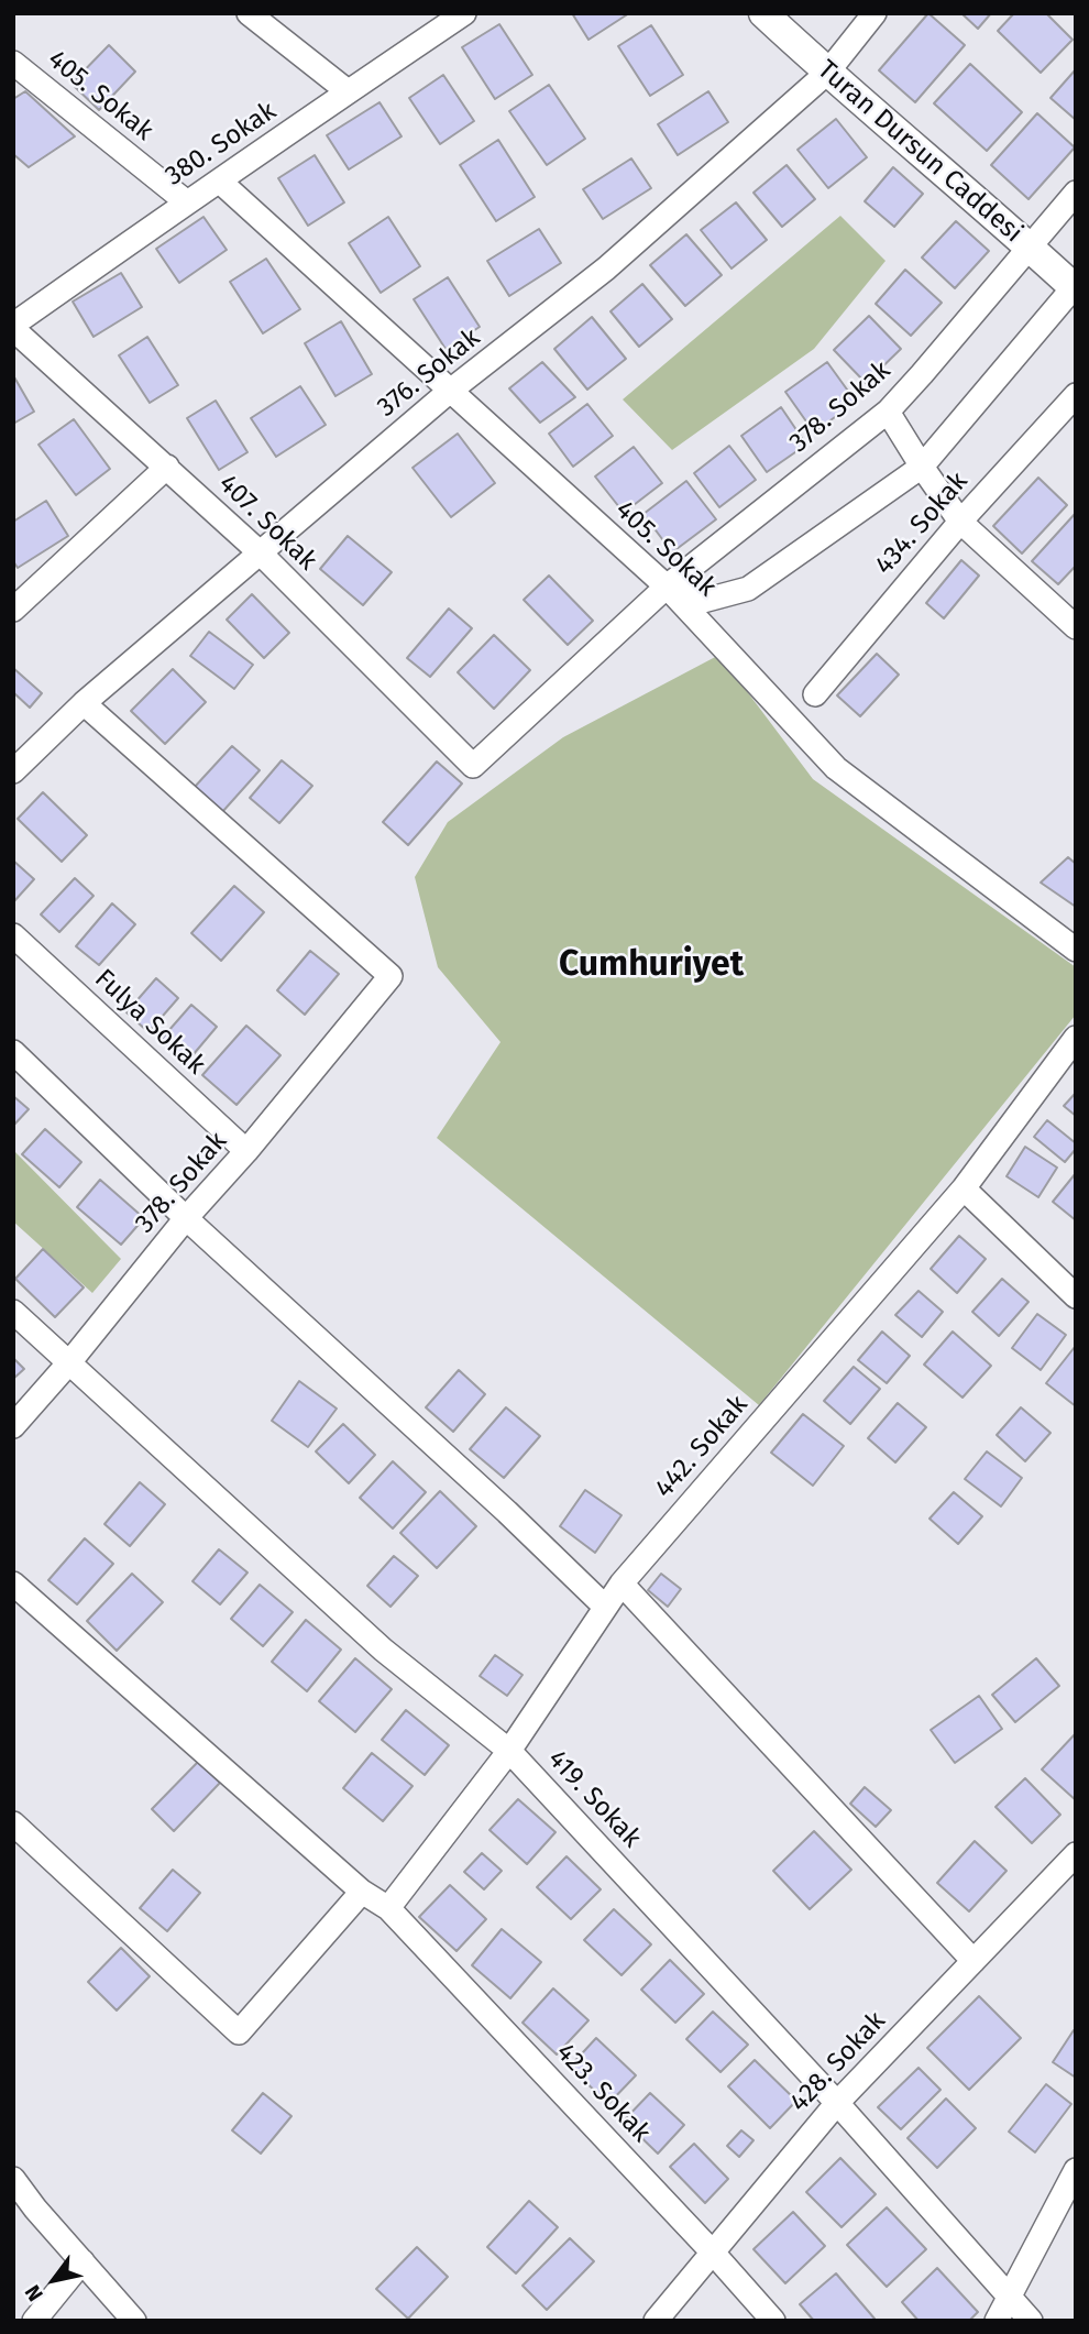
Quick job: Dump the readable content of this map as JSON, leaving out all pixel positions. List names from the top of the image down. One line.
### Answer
{"streets":{"street":["405. Sokak","380. Sokak","Turan Dursun Caddesi","376. Sokak","378. Sokak","407. Sokak","434. Sokak","Fulya Sokak","442. Sokak","419. Sokak","428. Sokak","423. Sokak"]},"crossings":[["405. Sokak","380. Sokak"],["405. Sokak","376. Sokak"],["405. Sokak","378. Sokak"],["380. Sokak","407. Sokak"],["Turan Dursun Caddesi","376. Sokak"],["Turan Dursun Caddesi","378. Sokak"],["376. Sokak","378. Sokak"],["376. Sokak","407. Sokak"],["378. Sokak","407. Sokak"],["378. Sokak","Fulya Sokak"],["378. Sokak","419. Sokak"],["442. Sokak","419. Sokak"],["442. Sokak","423. Sokak"],["419. Sokak","428. Sokak"],["428. Sokak","423. Sokak"]],"districts":["Cumhuriyet"],"north":"bottom left"}
